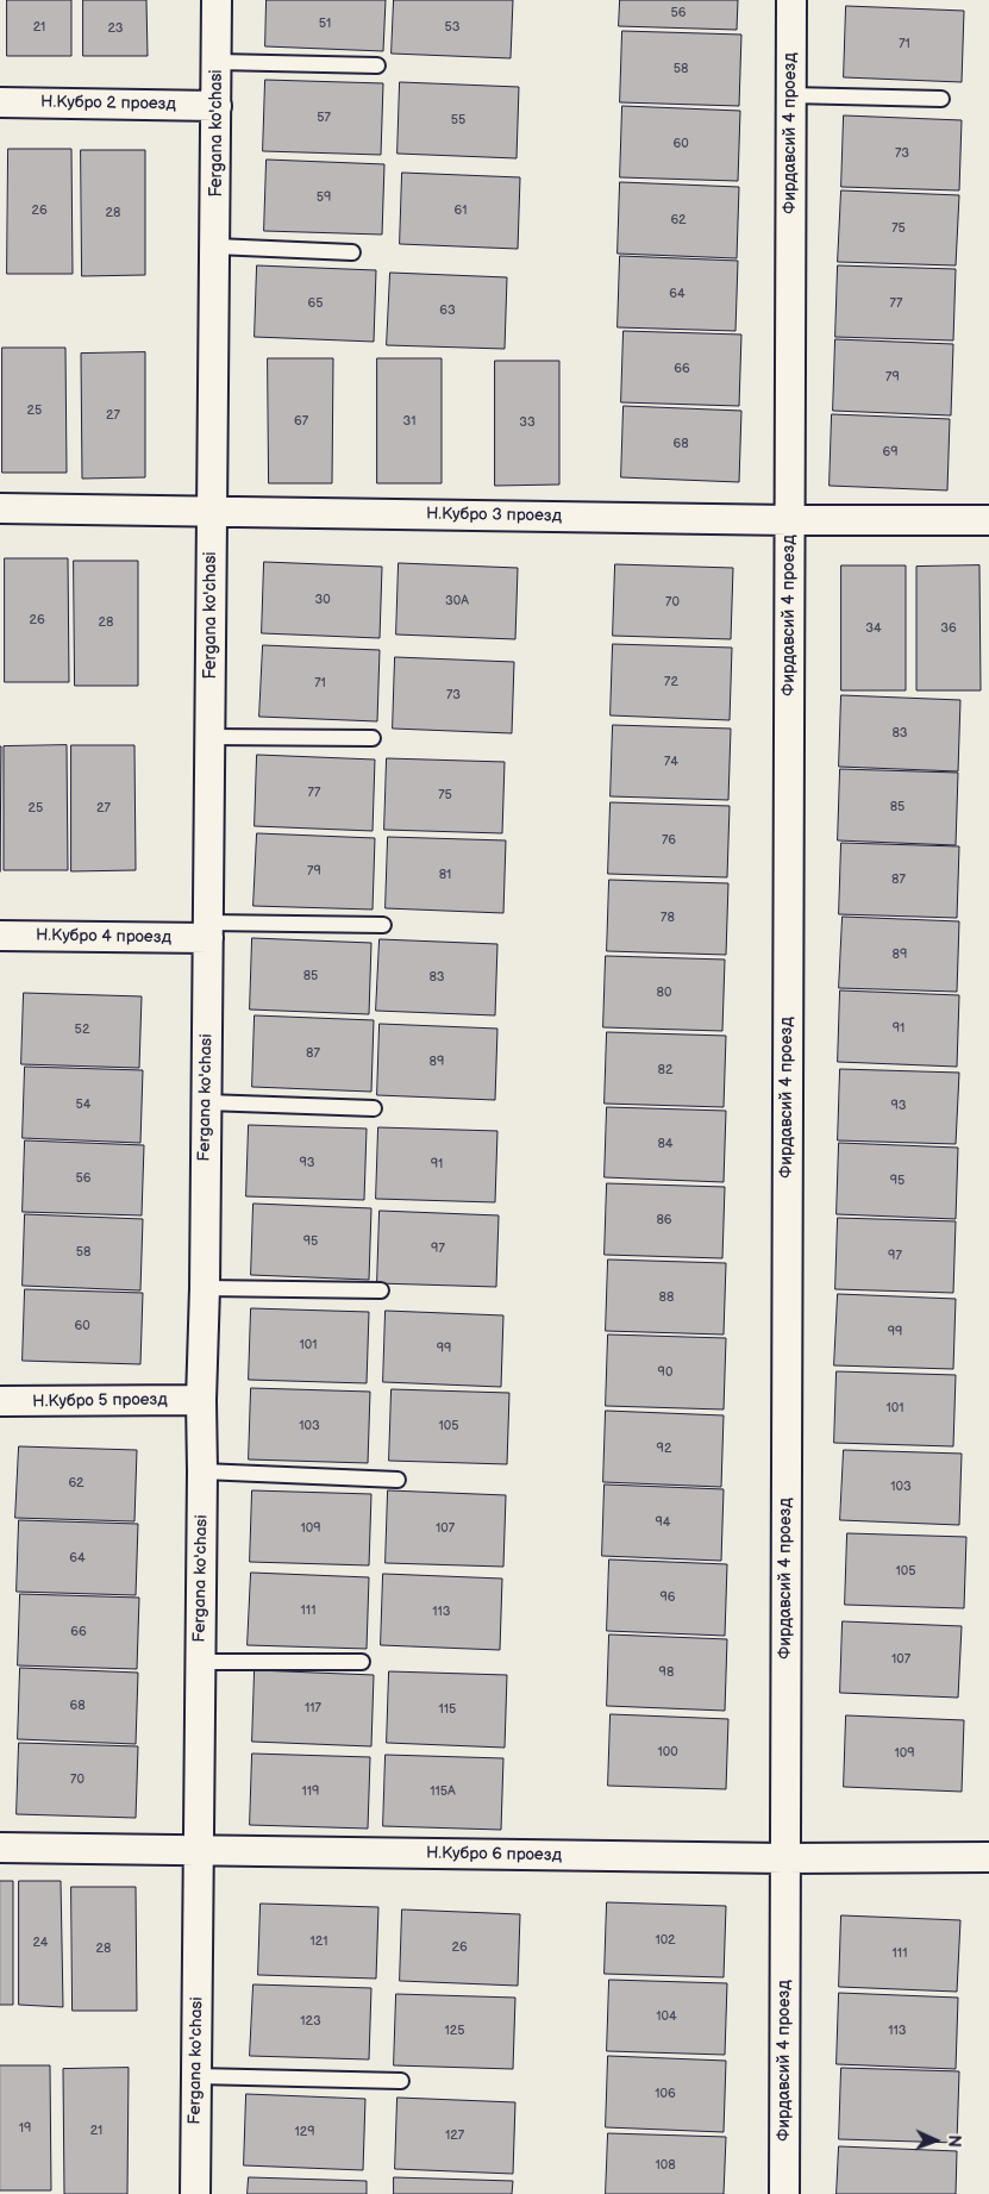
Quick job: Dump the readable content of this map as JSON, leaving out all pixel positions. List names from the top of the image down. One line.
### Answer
{"streets":{"street":["Н.Кубро 2 проезд","Fergana ko'chasi","Фирдавсий 4 проезд","Н.Кубро 3 проезд","Н.Кубро 4 проезд","Н.Кубро 5 проезд","Н.Кубро 6 проезд"]},"crossings":[["Н.Кубро 2 проезд","Fergana ko'chasi"],["Fergana ko'chasi","Н.Кубро 3 проезд"],["Fergana ko'chasi","Н.Кубро 4 проезд"],["Fergana ko'chasi","Н.Кубро 5 проезд"],["Fergana ko'chasi","Н.Кубро 6 проезд"],["Фирдавсий 4 проезд","Н.Кубро 3 проезд"],["Фирдавсий 4 проезд","Н.Кубро 6 проезд"]],"house_numbers":["56","51","21","53","23","71","58","57","55","60","73","59","26","61","28","62","75","64","65","77","63","66","79","25","27","67","31","33","68","69","30","30A","70","26","28","34","36","72","71","73","83","74","77","75","85","25","27","76","79","81","87","78","89","85","83","80","91","52","87","89","82","54","93","84","93","91","56","95","86","95","97","58","97","88","60","99","101","99","90","101","103","105","92","62","103","94","109","107","64","105","96","111","113","66","107","98","68","117","115","100","109","70","119","115A","102","121","24","26","28","111","104","123","125","113","106","19","21","129","127","108"],"north":"right"}
